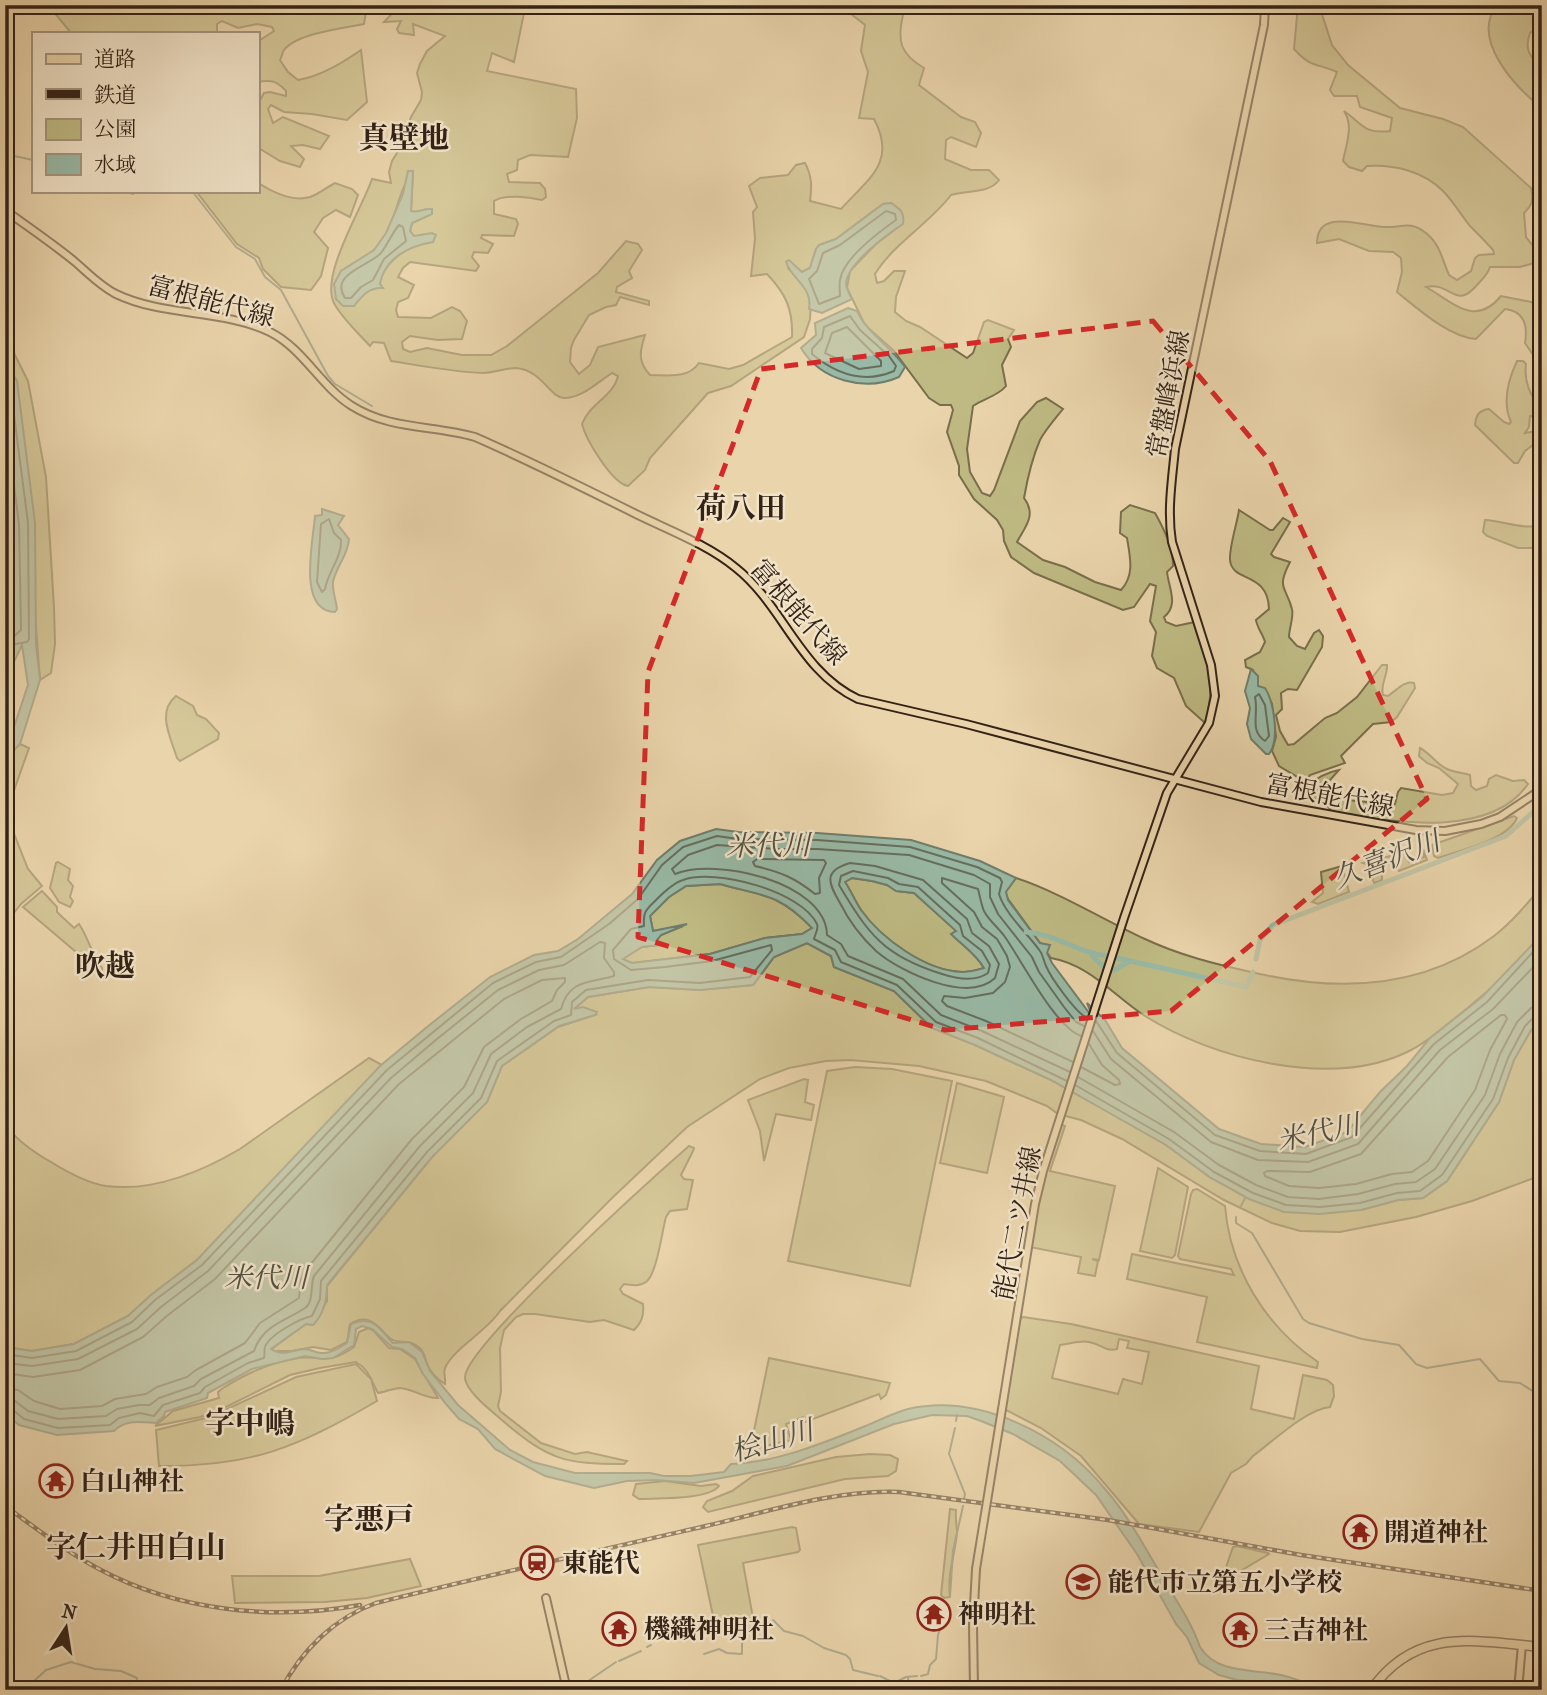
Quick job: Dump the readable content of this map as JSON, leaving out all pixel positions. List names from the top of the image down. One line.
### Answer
{"streets":{"main road":["富根能代線","常盤峰浜線","能代二ツ井線"]},"crossings":[["富根能代線","常盤峰浜線"],["富根能代線","能代二ツ井線"],["常盤峰浜線","能代二ツ井線"]],"districts":["真壁地","荷八田","吹越","字中嶋","字悪戸","字仁井田白山"],"water":["米代川","久喜沢川","桧山川"],"places":{"temple":["白山神社","開道神社","神明社","機織神明社","三吉神社"],"station":["東能代"],"school or university":["能代市立第五小学校"]},"legend":["道路","鉄道","公園","水域"],"north":"top"}
